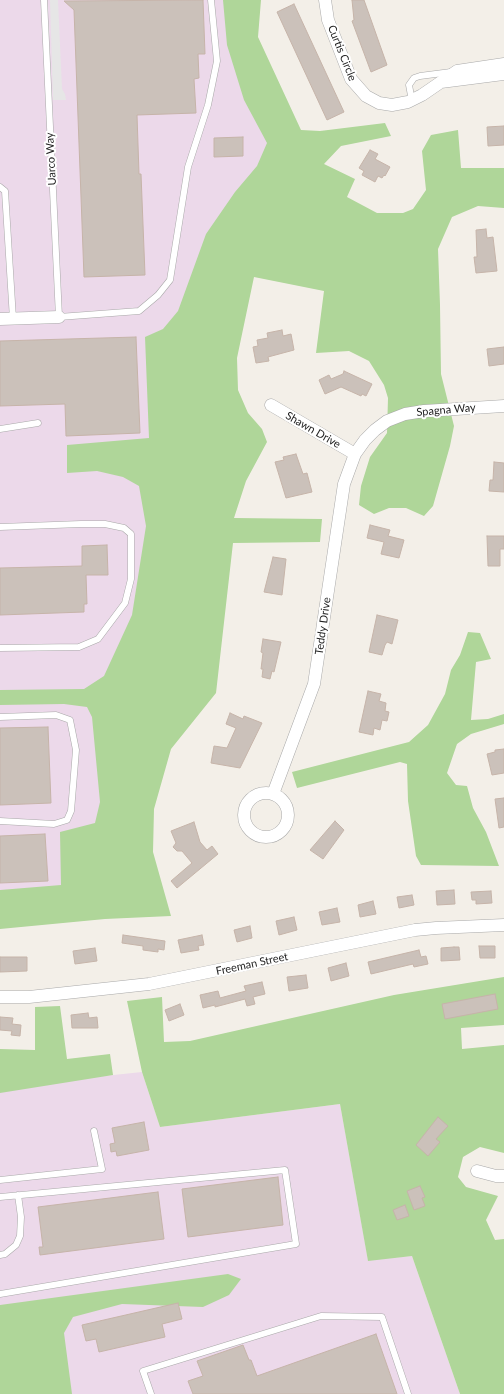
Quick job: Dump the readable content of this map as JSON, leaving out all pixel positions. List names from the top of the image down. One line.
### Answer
{"streets":{"street":["Curtis Circle","Spagna Way","Shawn Drive","Teddy Drive","Freeman Street"],"lane":["Uarco Way"]},"crossings":[["Spagna Way","Shawn Drive"],["Spagna Way","Teddy Drive"],["Shawn Drive","Teddy Drive"]]}
